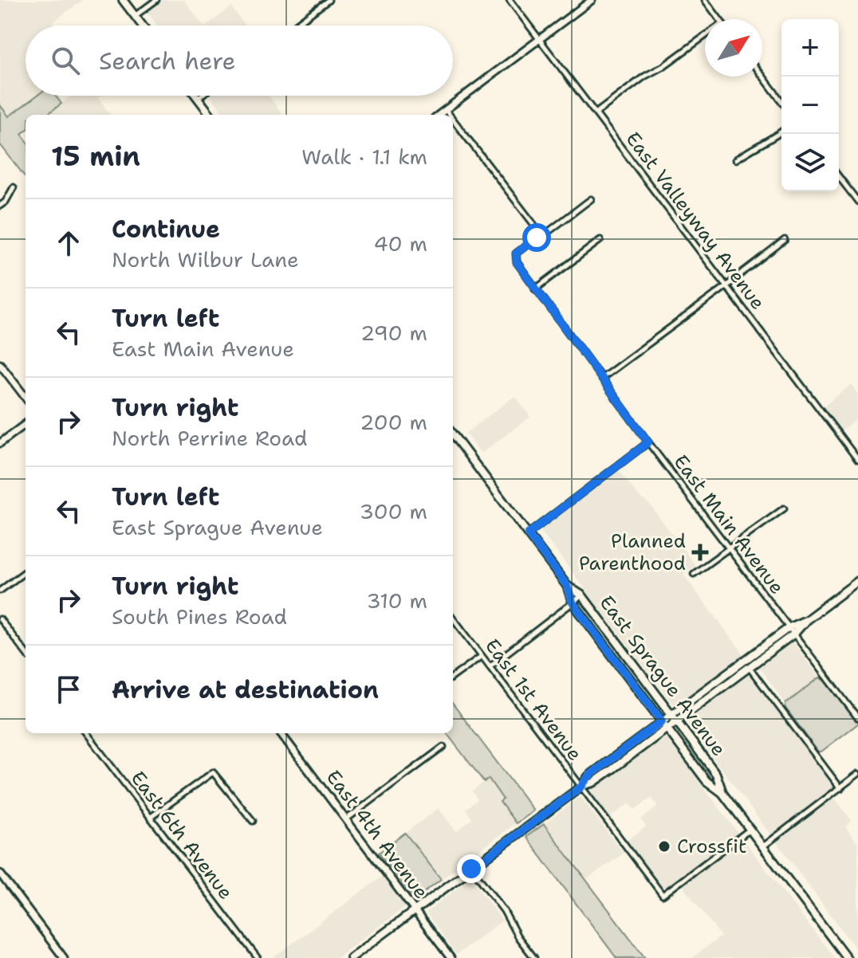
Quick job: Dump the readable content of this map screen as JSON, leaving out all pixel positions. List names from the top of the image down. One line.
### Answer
{"streets":{"main road":["East Sprague Avenue"],"street":["East Valleyway Avenue","East Main Avenue","East 1st Avenue","East 4th Avenue","East 6th Avenue"]},"crossings":[["East Sprague Avenue","East 1st Avenue"]],"places":{"health":["Planned Parenthood"],"other":["Crossfit"]},"north":"top right","page":{"map_buttons":["+","−"],"search":"Search here","heading":["15 min","Walk · 1.1 km"],"list":[["Continue","North Wilbur Lane","40 m"],["Turn left","East Main Avenue","290 m"],["Turn right","North Perrine Road","200 m"],["Turn left","East Sprague Avenue","300 m"],["Turn right","South Pines Road","310 m"],"Arrive at destination"]}}
